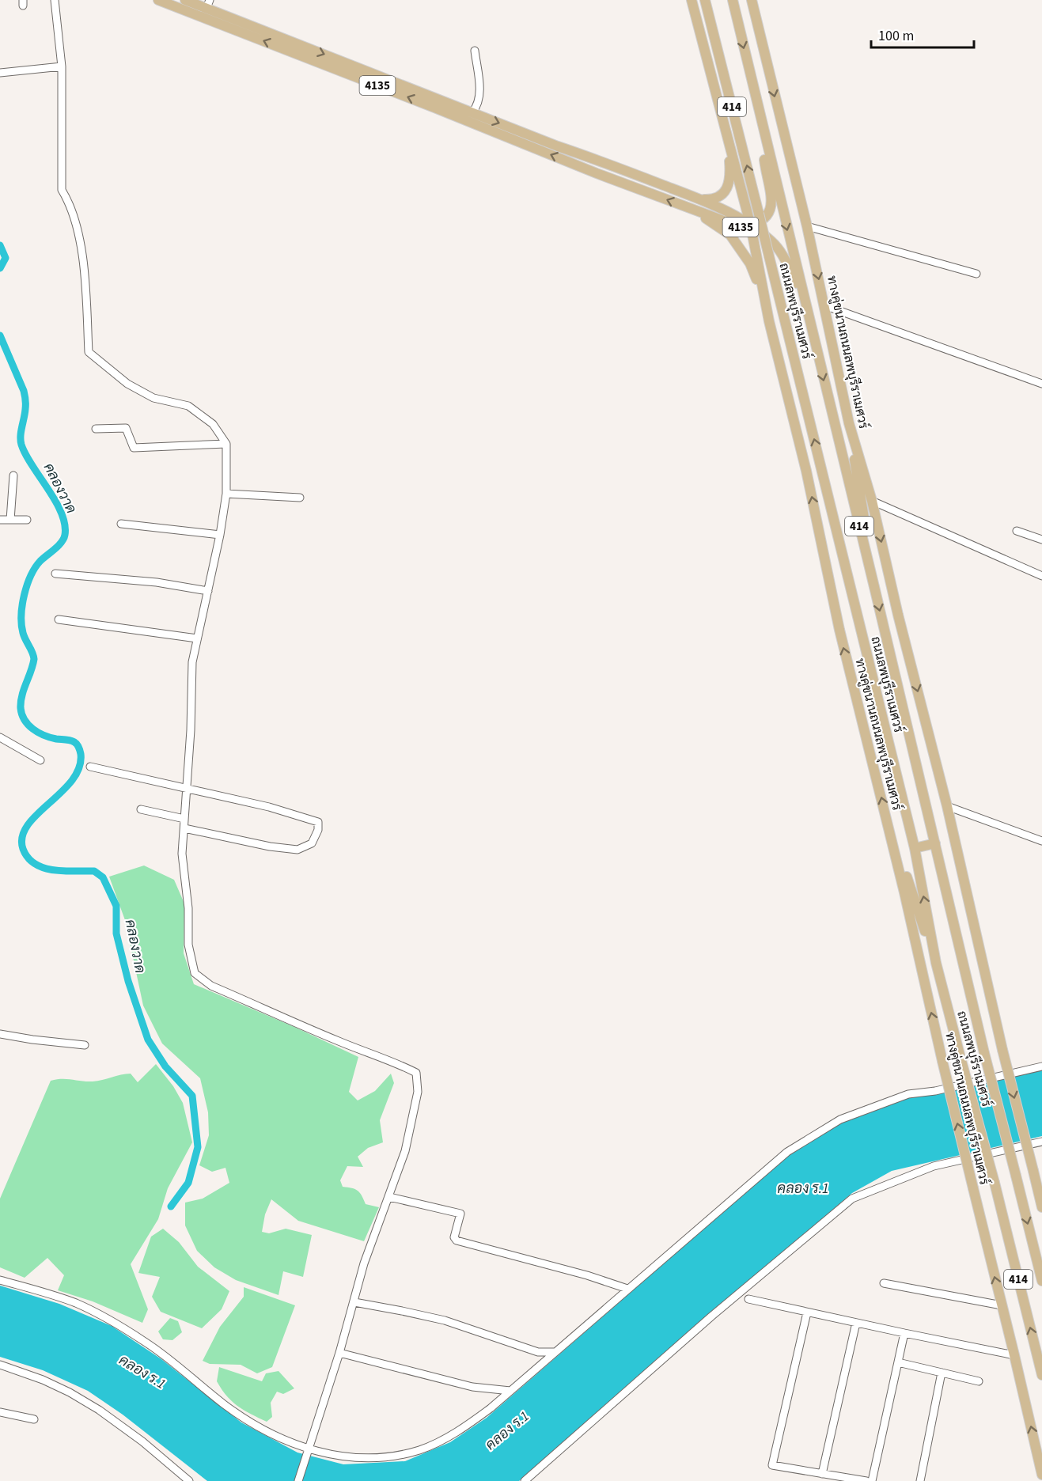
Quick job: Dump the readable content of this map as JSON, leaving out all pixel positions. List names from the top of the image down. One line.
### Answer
{"streets":{"main road":["4135","414","ถนนลพบุรีราเมศวร์","ทางคู่ขนานถนนลพบุรีราเมศวร์"]},"crossings":[["4135","ถนนลพบุรีราเมศวร์"],["4135","ทางคู่ขนานถนนลพบุรีราเมศวร์"]],"water":["คลองวาด","คลอง ร.1"],"scale_bar":"100 m"}
